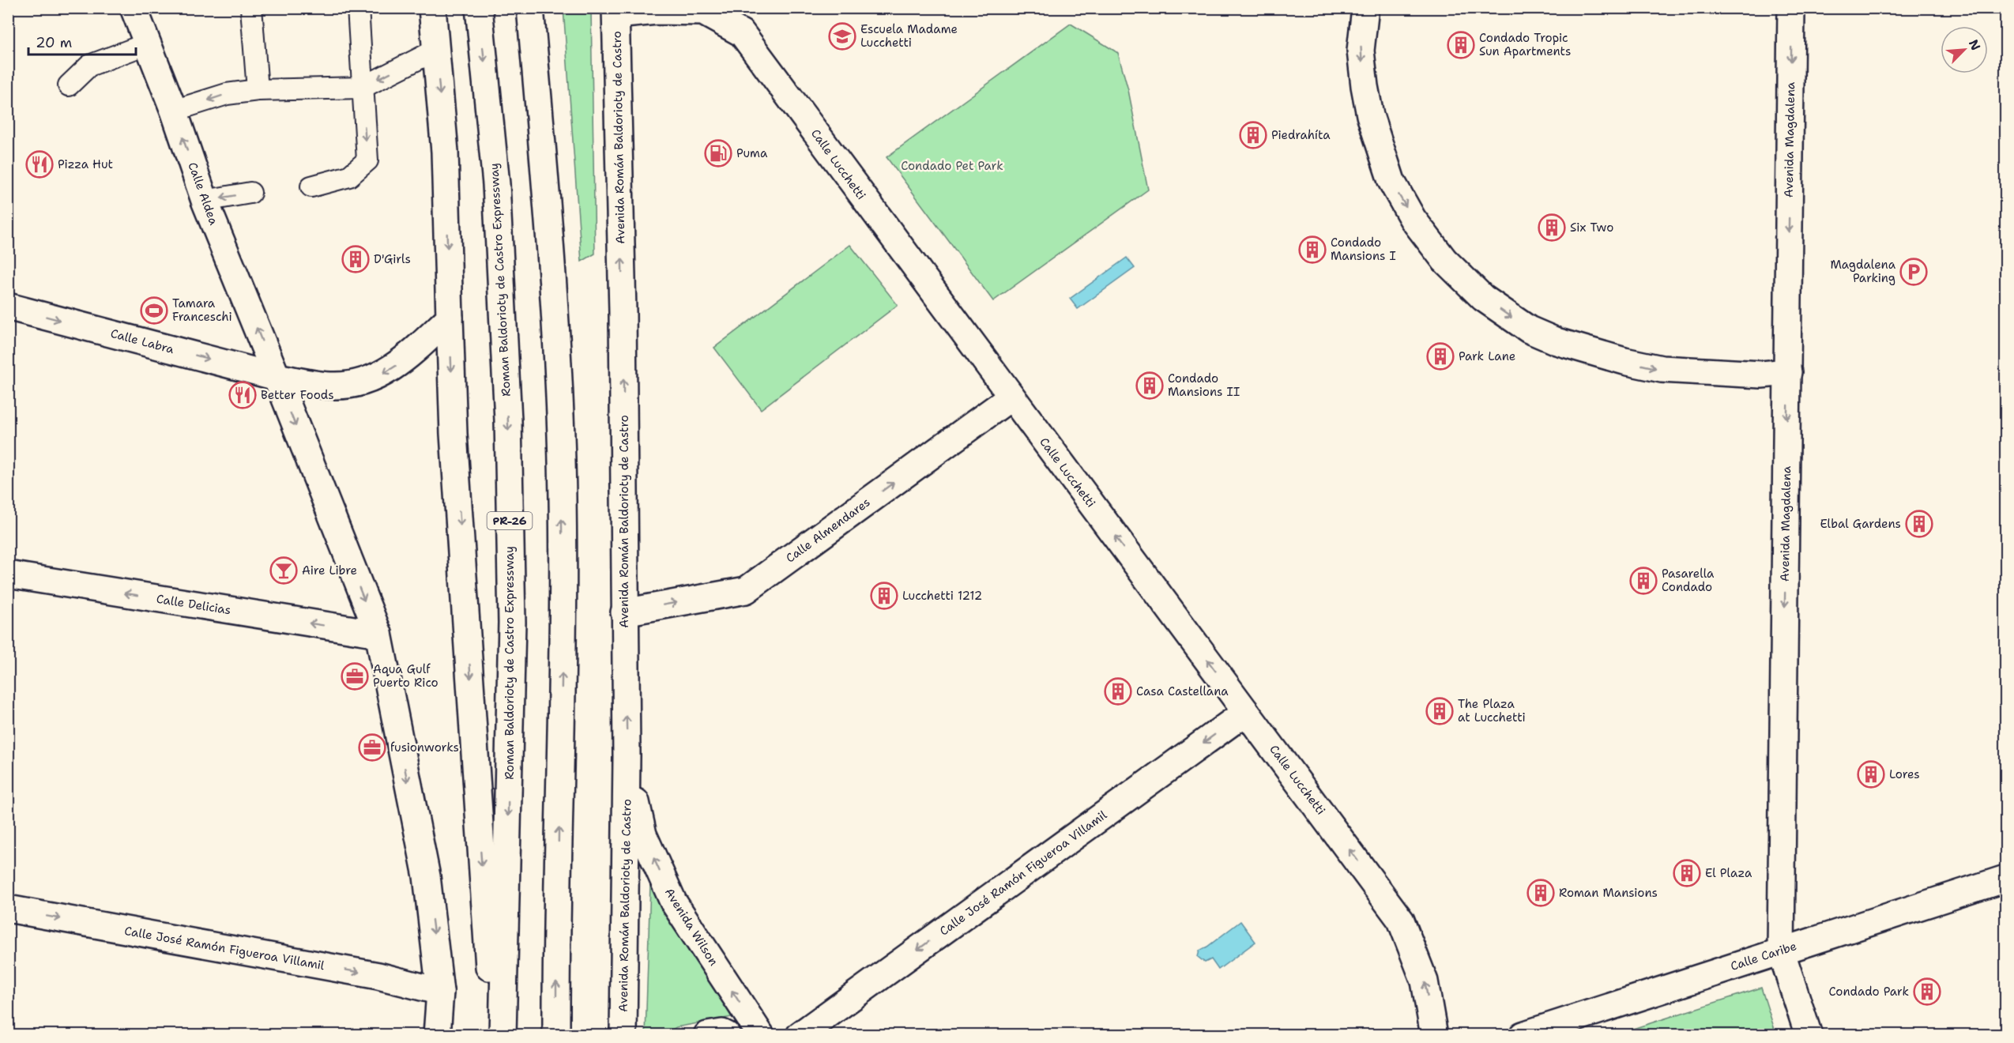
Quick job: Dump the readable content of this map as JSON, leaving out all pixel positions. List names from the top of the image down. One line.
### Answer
{"streets":{"main road":["Avenida Román Baldorioty de Castro","Avenida Magdalena","Calle Lucchetti","Calle Aldea","Roman Baldorioty de Castro Expressway","Calle Labra","PR-26","Calle Almendares","Calle Delicias","Calle José Ramón Figueroa Villamil","Avenida Wilson","Calle Caribe"]},"crossings":[["Avenida Román Baldorioty de Castro","Calle Lucchetti"],["Avenida Román Baldorioty de Castro","Calle Almendares"],["Avenida Román Baldorioty de Castro","Avenida Wilson"],["Avenida Magdalena","Calle Caribe"],["Calle Lucchetti","Calle Almendares"],["Calle Lucchetti","Calle José Ramón Figueroa Villamil"],["Calle Aldea","Calle Labra"]],"one_way":["Avenida Magdalena","Calle Lucchetti","Calle Almendares","Calle Delicias"],"parks":["Condado Pet Park"],"places":{"school or university":["Escuela Madame Lucchetti"],"building":["Condado Tropic Sun Apartments","Piedrahíta","Six Two","Condado Mansions I","D'Girls","Park Lane","Condado Mansions II","Elbal Gardens","Pasarella Condado","Lucchetti 1212","Casa Castellana","The Plaza at Lucchetti","Lores","El Plaza","Roman Mansions","Condado Park"],"fuel station":["Puma"],"restaurant":["Pizza Hut","Better Foods"],"parking":["Magdalena Parking"],"sports":["Tamara Franceschi"],"bar":["Aire Libre"],"office":["Aqua Gulf Puerto Rico","fusionworks"]},"scale_bar":"20 m","north":"top right"}
